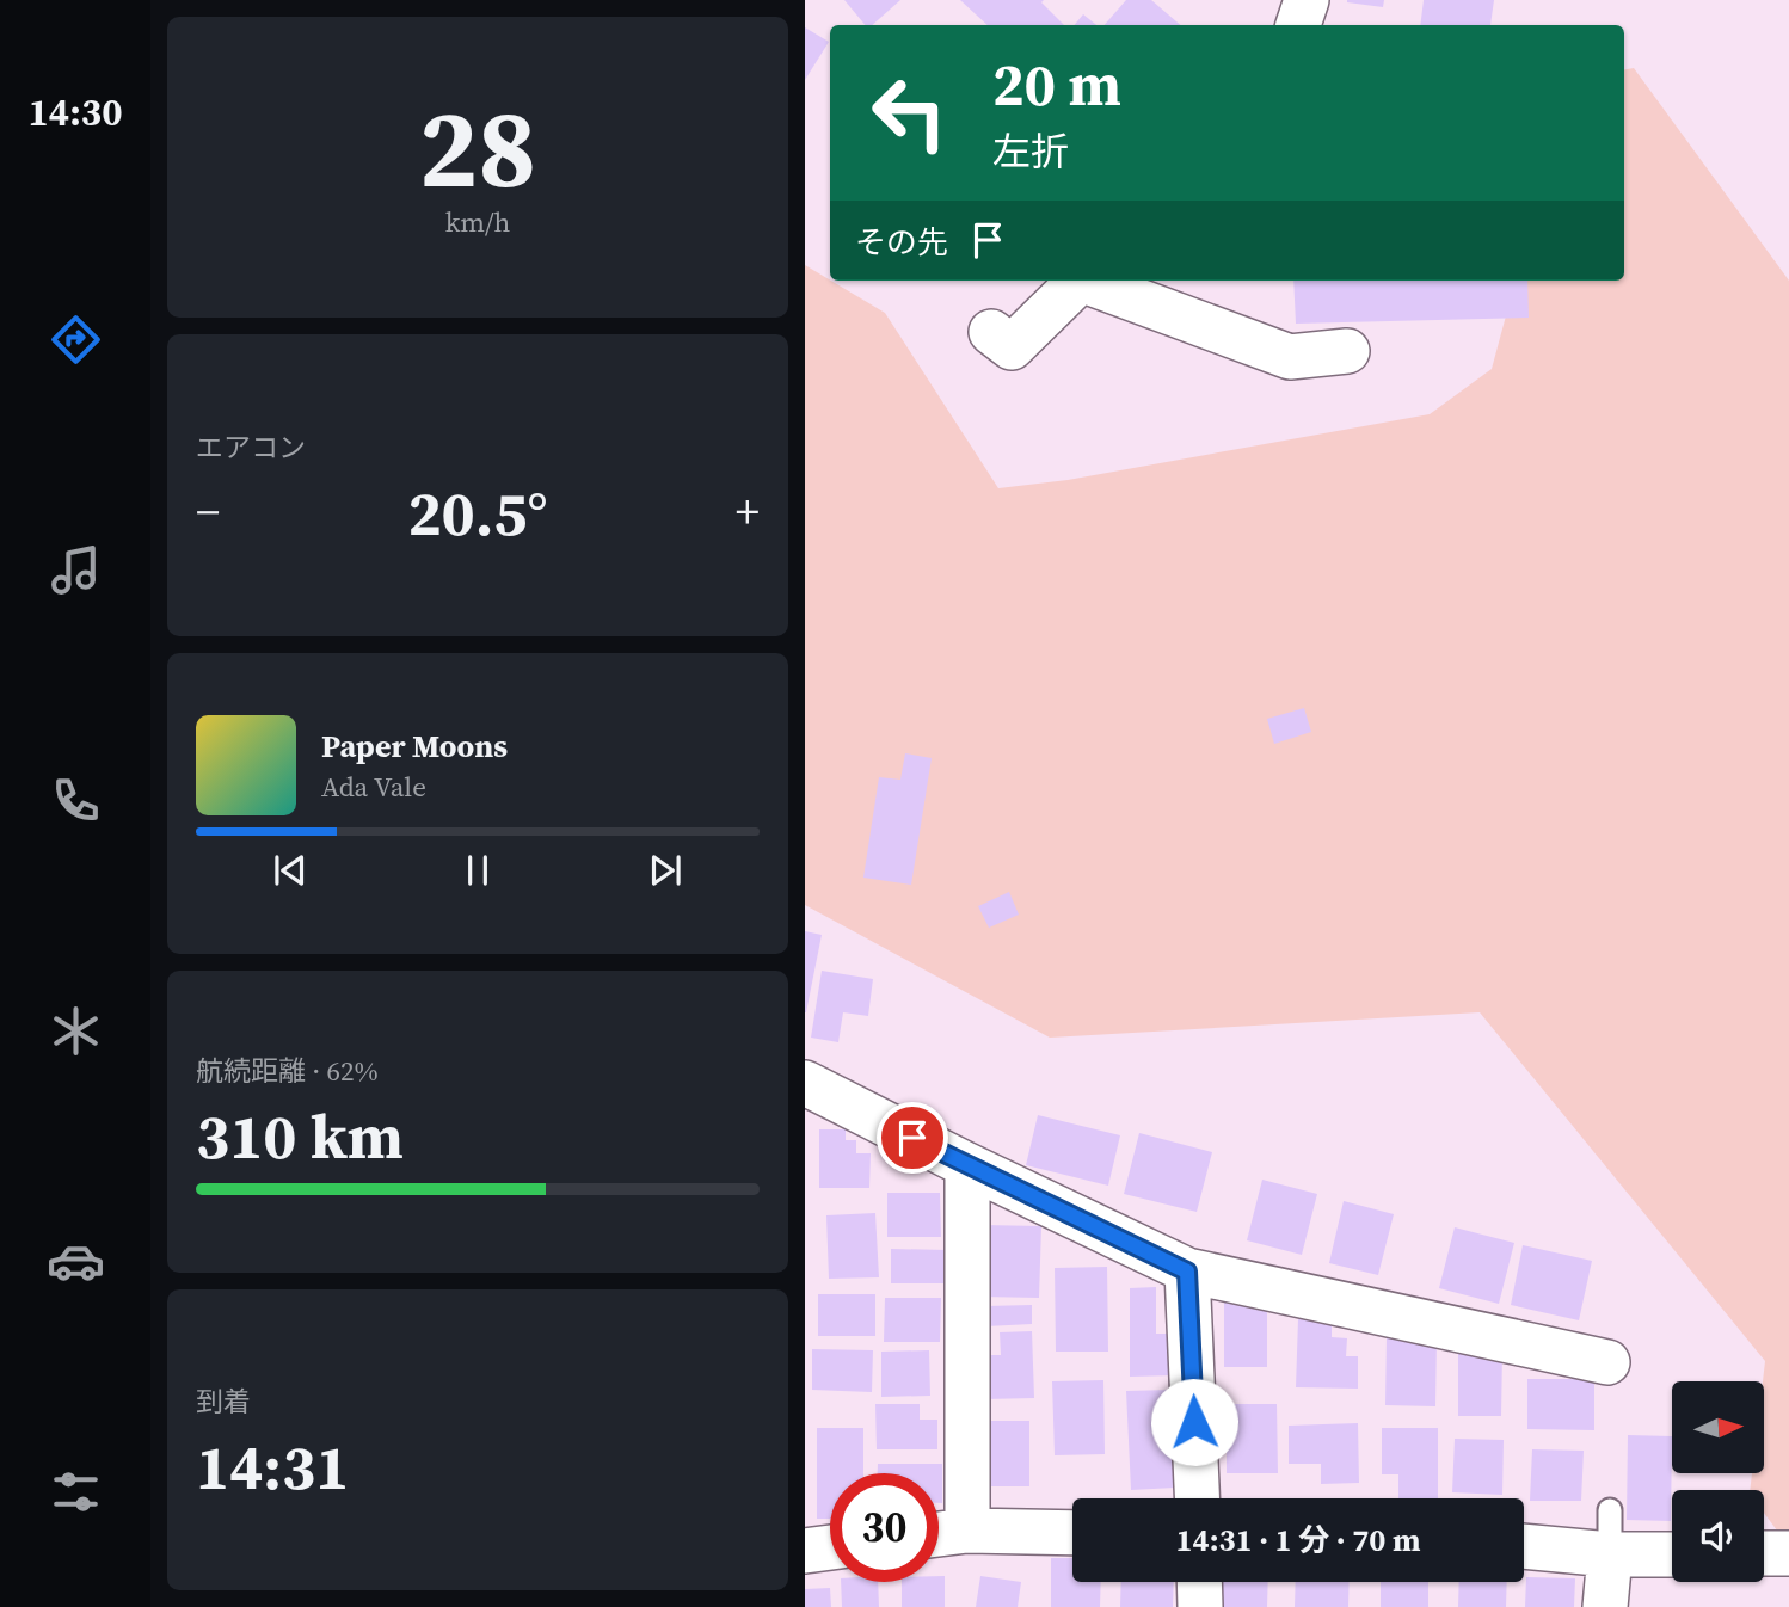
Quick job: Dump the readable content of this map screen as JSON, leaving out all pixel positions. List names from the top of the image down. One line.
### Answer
{"north":"right","page":{"tabs":"14:30","tile":[["28","km/h"],"エアコン",["航続距離 · 62%","310 km"],["到着","14:31"]],"turn":["20 m","左折"],"then":"その先","heat":["−","20.5°","+"],"song":["Paper Moons","Ada Vale"],"limit":"30","trip":"14:31 · 1 分 · 70 m"}}
